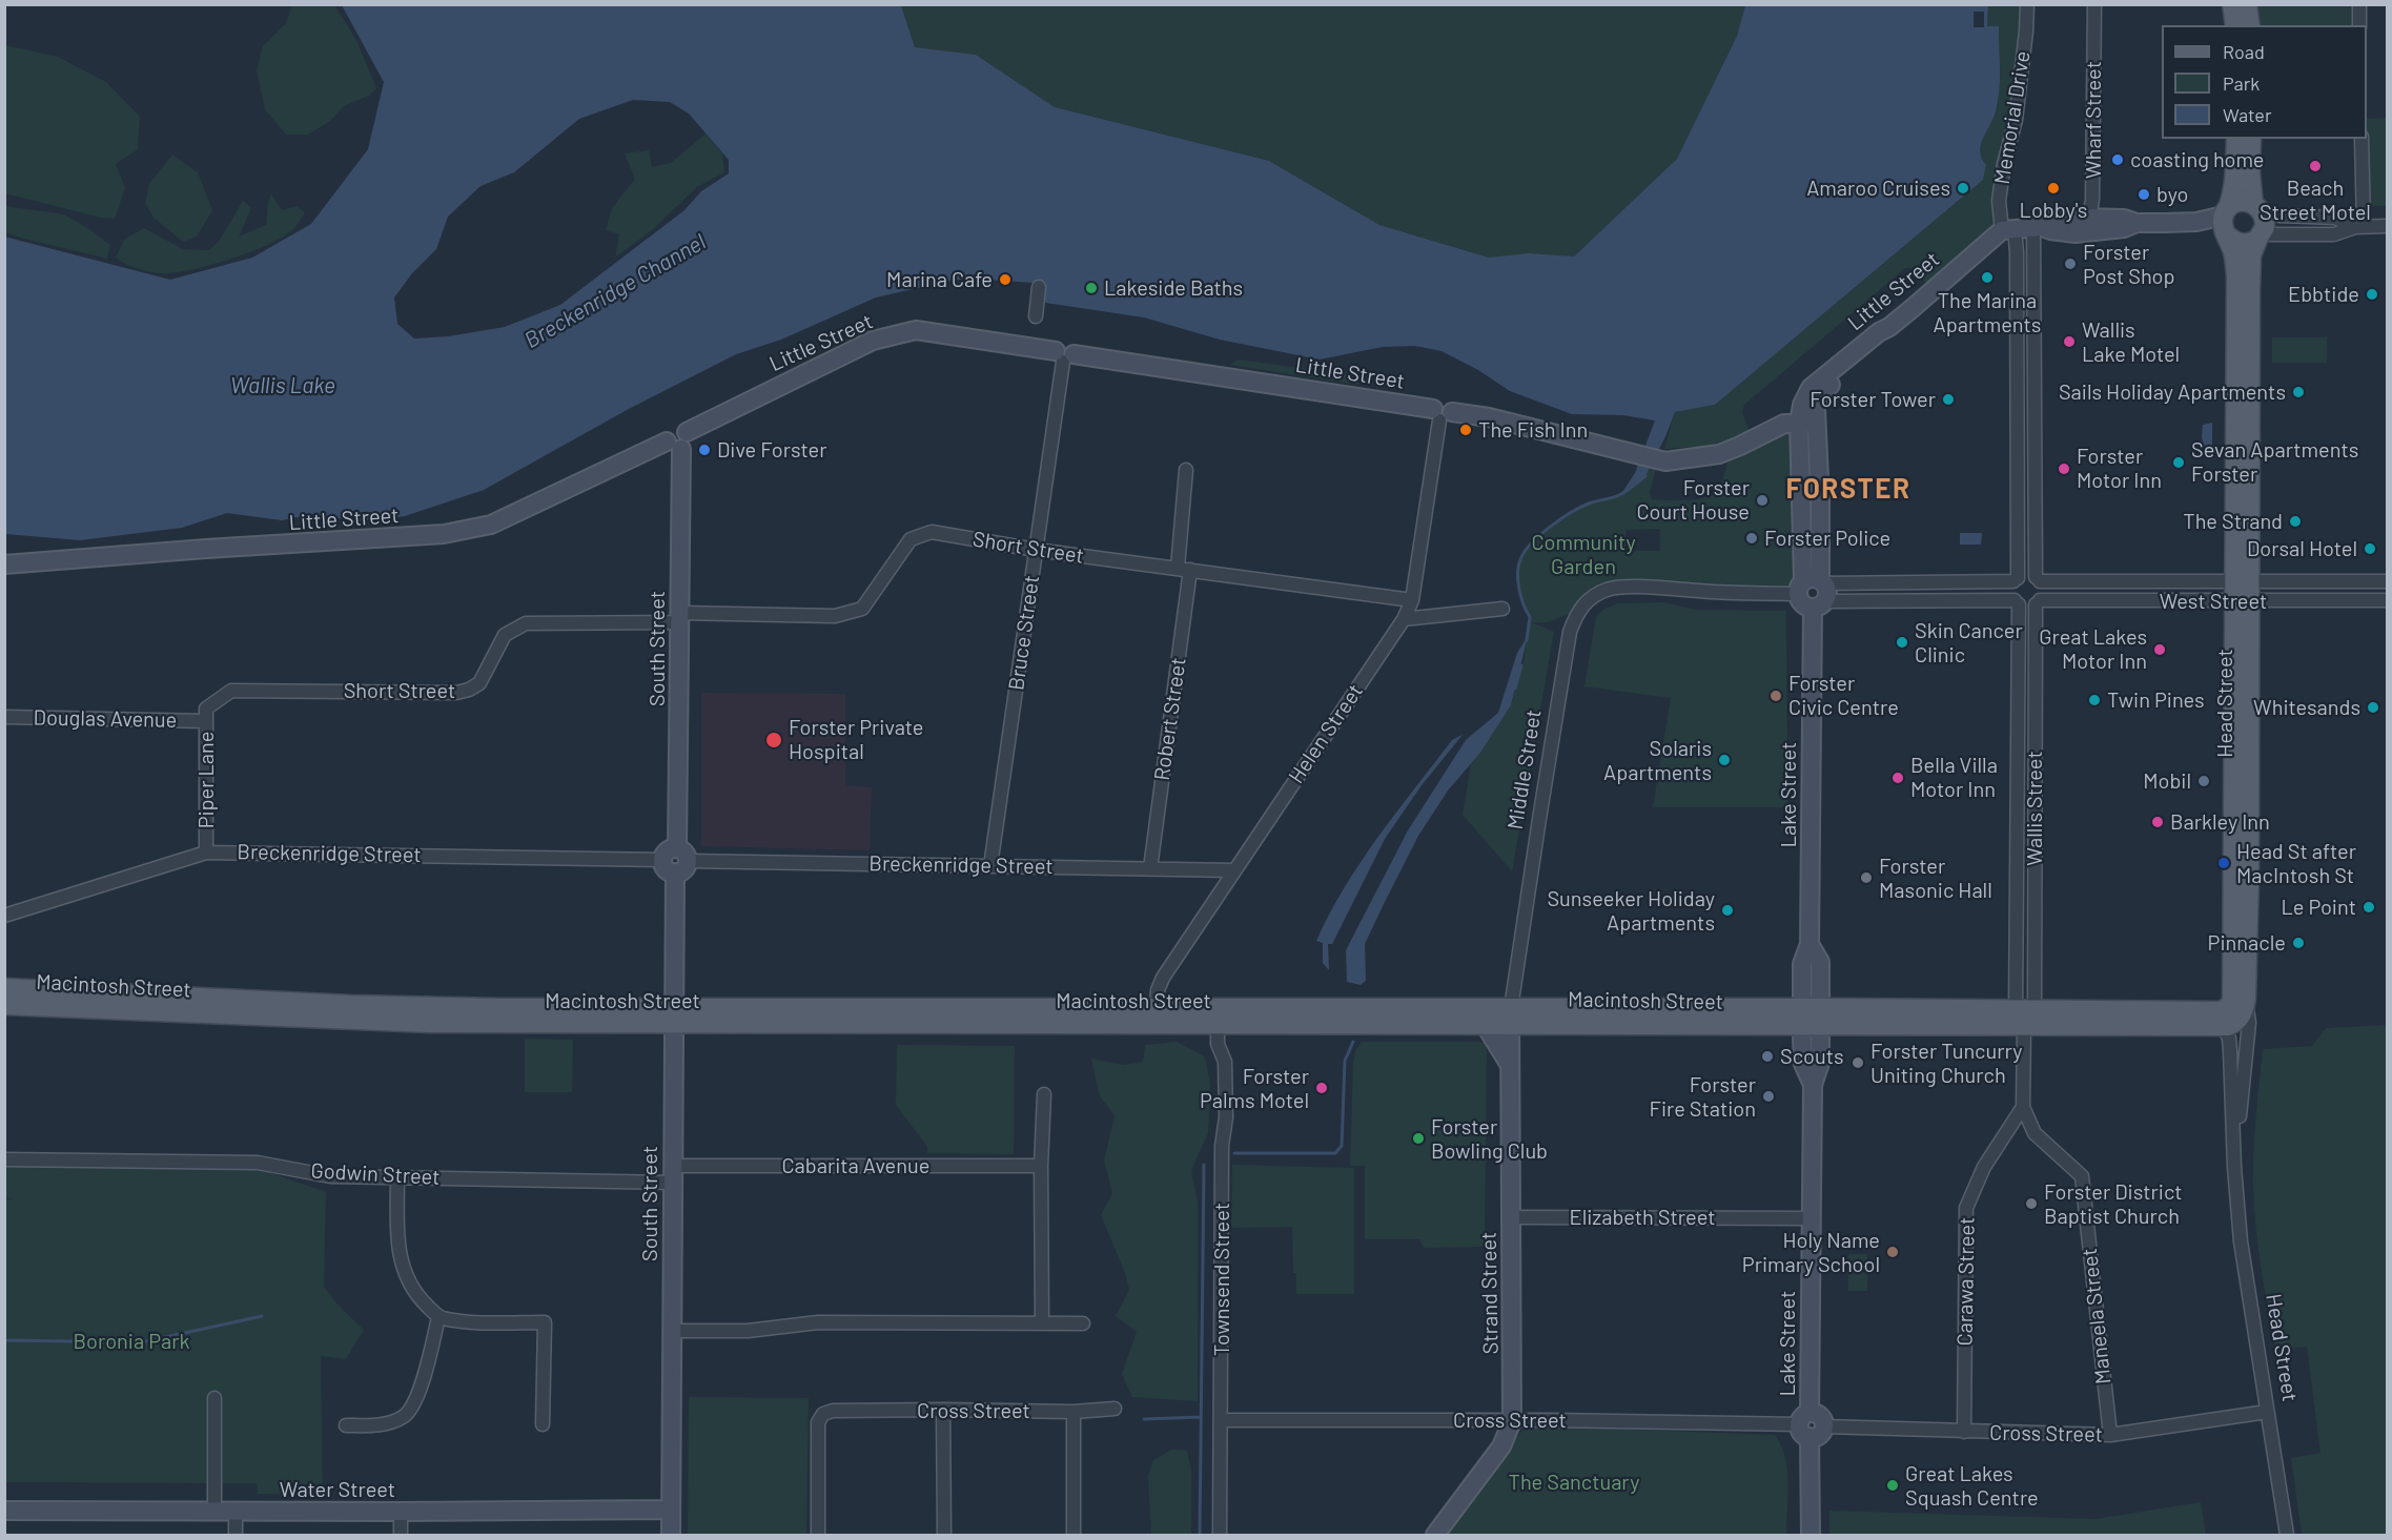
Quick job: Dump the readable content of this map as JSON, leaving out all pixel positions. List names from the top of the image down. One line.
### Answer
{"streets":{"main road":["Head Street","Macintosh Street"],"street":["Memorial Drive","Wharf Street","Little Street","Short Street","West Street","Bruce Street","South Street","Douglas Avenue","Robert Street","Helen Street","Middle Street","Piper Lane","Lake Street","Wallis Street","Breckenridge Street","Cabarita Avenue","Godwin Street","Elizabeth Street","Townsend Street","Carawa Street","Strand Street","Maneela Street","Cross Street","Water Street"]},"crossings":[["Memorial Drive","Little Street"],["Little Street","Bruce Street"],["Little Street","South Street"],["Little Street","Helen Street"],["Short Street","Bruce Street"],["Short Street","South Street"],["Short Street","Douglas Avenue"],["Short Street","Robert Street"],["Short Street","Helen Street"],["Short Street","Piper Lane"],["West Street","Head Street"],["West Street","Wallis Street"],["Bruce Street","Breckenridge Street"],["South Street","Breckenridge Street"],["South Street","Macintosh Street"],["South Street","Cabarita Avenue"],["South Street","Godwin Street"],["South Street","Water Street"],["Head Street","Macintosh Street"],["Head Street","Cross Street"],["Douglas Avenue","Piper Lane"],["Robert Street","Breckenridge Street"],["Helen Street","Breckenridge Street"],["Helen Street","Macintosh Street"],["Middle Street","Lake Street"],["Middle Street","Macintosh Street"],["Middle Street","Strand Street"],["Piper Lane","Breckenridge Street"],["Lake Street","Macintosh Street"],["Lake Street","Elizabeth Street"],["Lake Street","Cross Street"],["Wallis Street","Macintosh Street"],["Wallis Street","Carawa Street"],["Wallis Street","Maneela Street"],["Macintosh Street","Townsend Street"],["Macintosh Street","Strand Street"],["Cabarita Avenue","Godwin Street"],["Elizabeth Street","Strand Street"],["Townsend Street","Cross Street"],["Carawa Street","Maneela Street"],["Carawa Street","Cross Street"],["Strand Street","Cross Street"],["Maneela Street","Cross Street"]],"districts":["FORSTER"],"water":["Breckenridge Channel","Wallis Lake"],"parks":["Community Garden","Boronia Park","The Sanctuary"],"places":["coasting home","Beach Street Motel","Amaroo Cruises","Lobby's","byo","Forster Post Shop","The Marina Apartments","Marina Cafe","Lakeside Baths","Ebbtide","Wallis Lake Motel","Sails Holiday Apartments","Forster Tower","The Fish Inn","Dive Forster","Sevan Apartments Forster","Forster Motor Inn","Forster Court House","The Strand","Forster Police","Dorsal Hotel","Skin Cancer Clinic","Great Lakes Motor Inn","Forster Civic Centre","Twin Pines","Whitesands","Forster Private Hospital","Solaris Apartments","Bella Villa Motor Inn","Mobil","Barkley Inn","Head St after MacIntosh St","Forster Masonic Hall","Le Point","Sunseeker Holiday Apartments","Pinnacle","Scouts","Forster Tuncurry Uniting Church","Forster Palms Motel","Forster Fire Station","Forster Bowling Club","Forster District Baptist Church","Holy Name Primary School","Great Lakes Squash Centre"],"legend":["Road","Park","Water"]}
